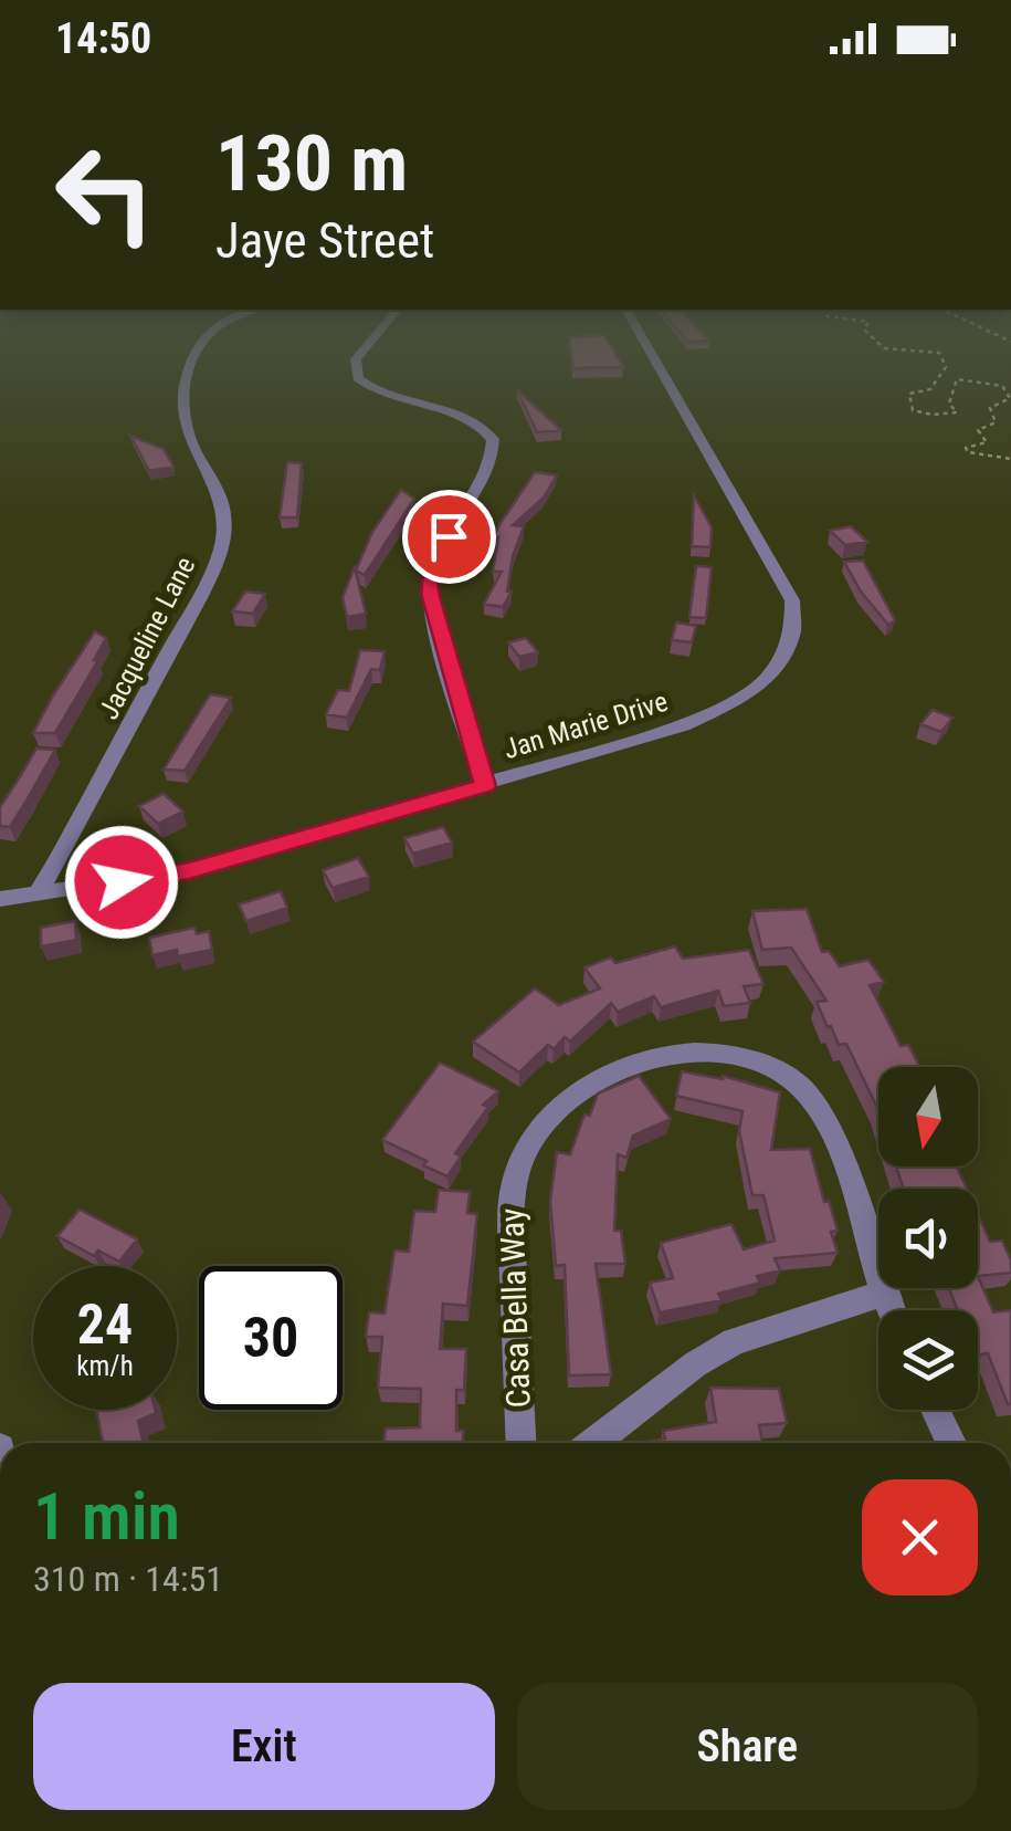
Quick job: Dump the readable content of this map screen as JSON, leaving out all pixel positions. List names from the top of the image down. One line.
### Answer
{"streets":{"street":["Jacqueline Lane","Jan Marie Drive","Casa Bella Way"]},"crossings":[["Jacqueline Lane","Jan Marie Drive"]],"north":"bottom","page":{"status":"14:50","turn":["130 m","Jaye Street"],"speed":"24 km/h","limit":"30","heading":["1 min","310 m · 14:51"],"buttons":["Exit","Share"]}}
